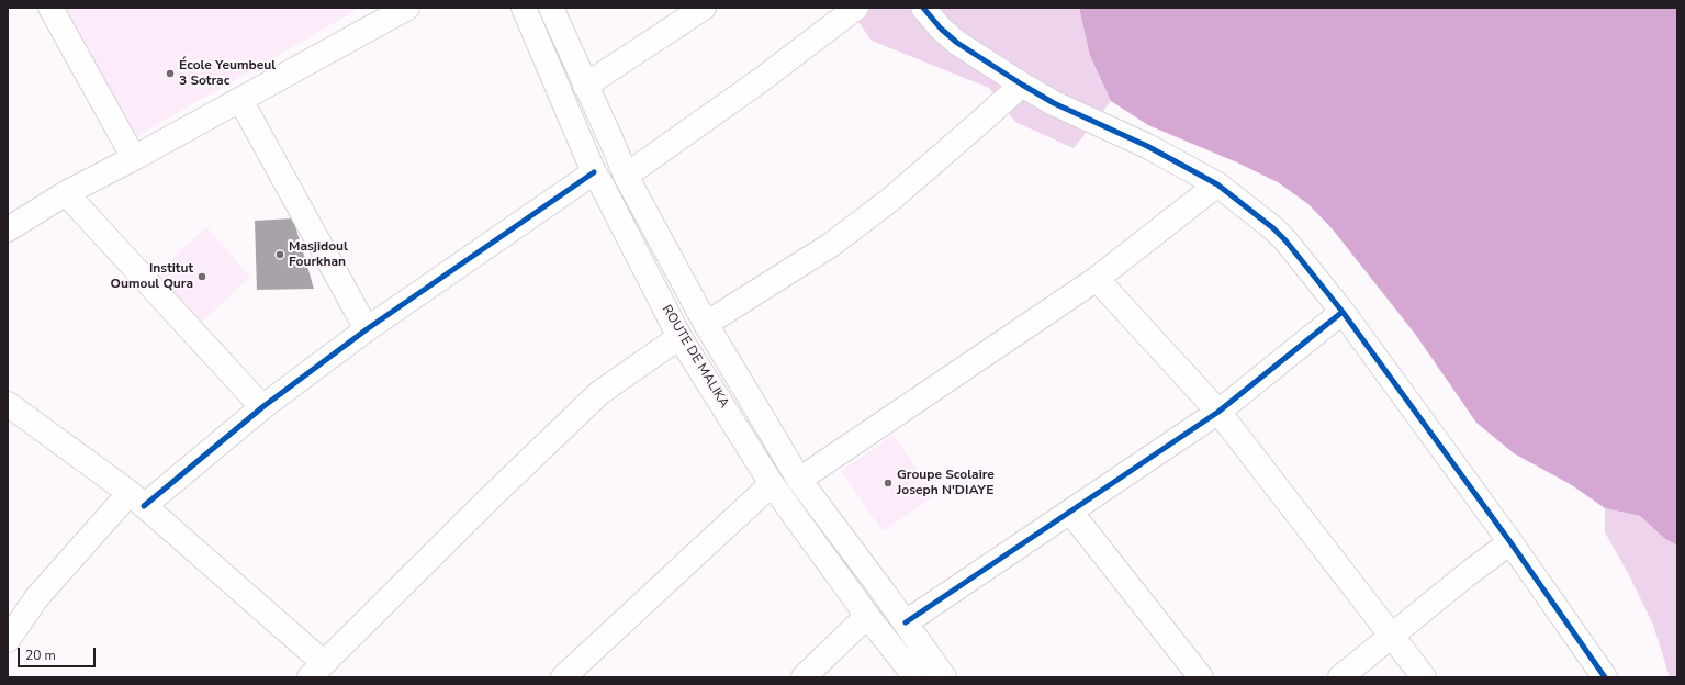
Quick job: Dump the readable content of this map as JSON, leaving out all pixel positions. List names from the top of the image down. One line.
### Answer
{"streets":{"street":["ROUTE DE MALIKA"]},"places":["École Yeumbeul 3 Sotrac","Masjidoul Fourkhan","Institut Oumoul Qura","Groupe Scolaire Joseph N'DIAYE"],"scale_bar":"20 m"}
